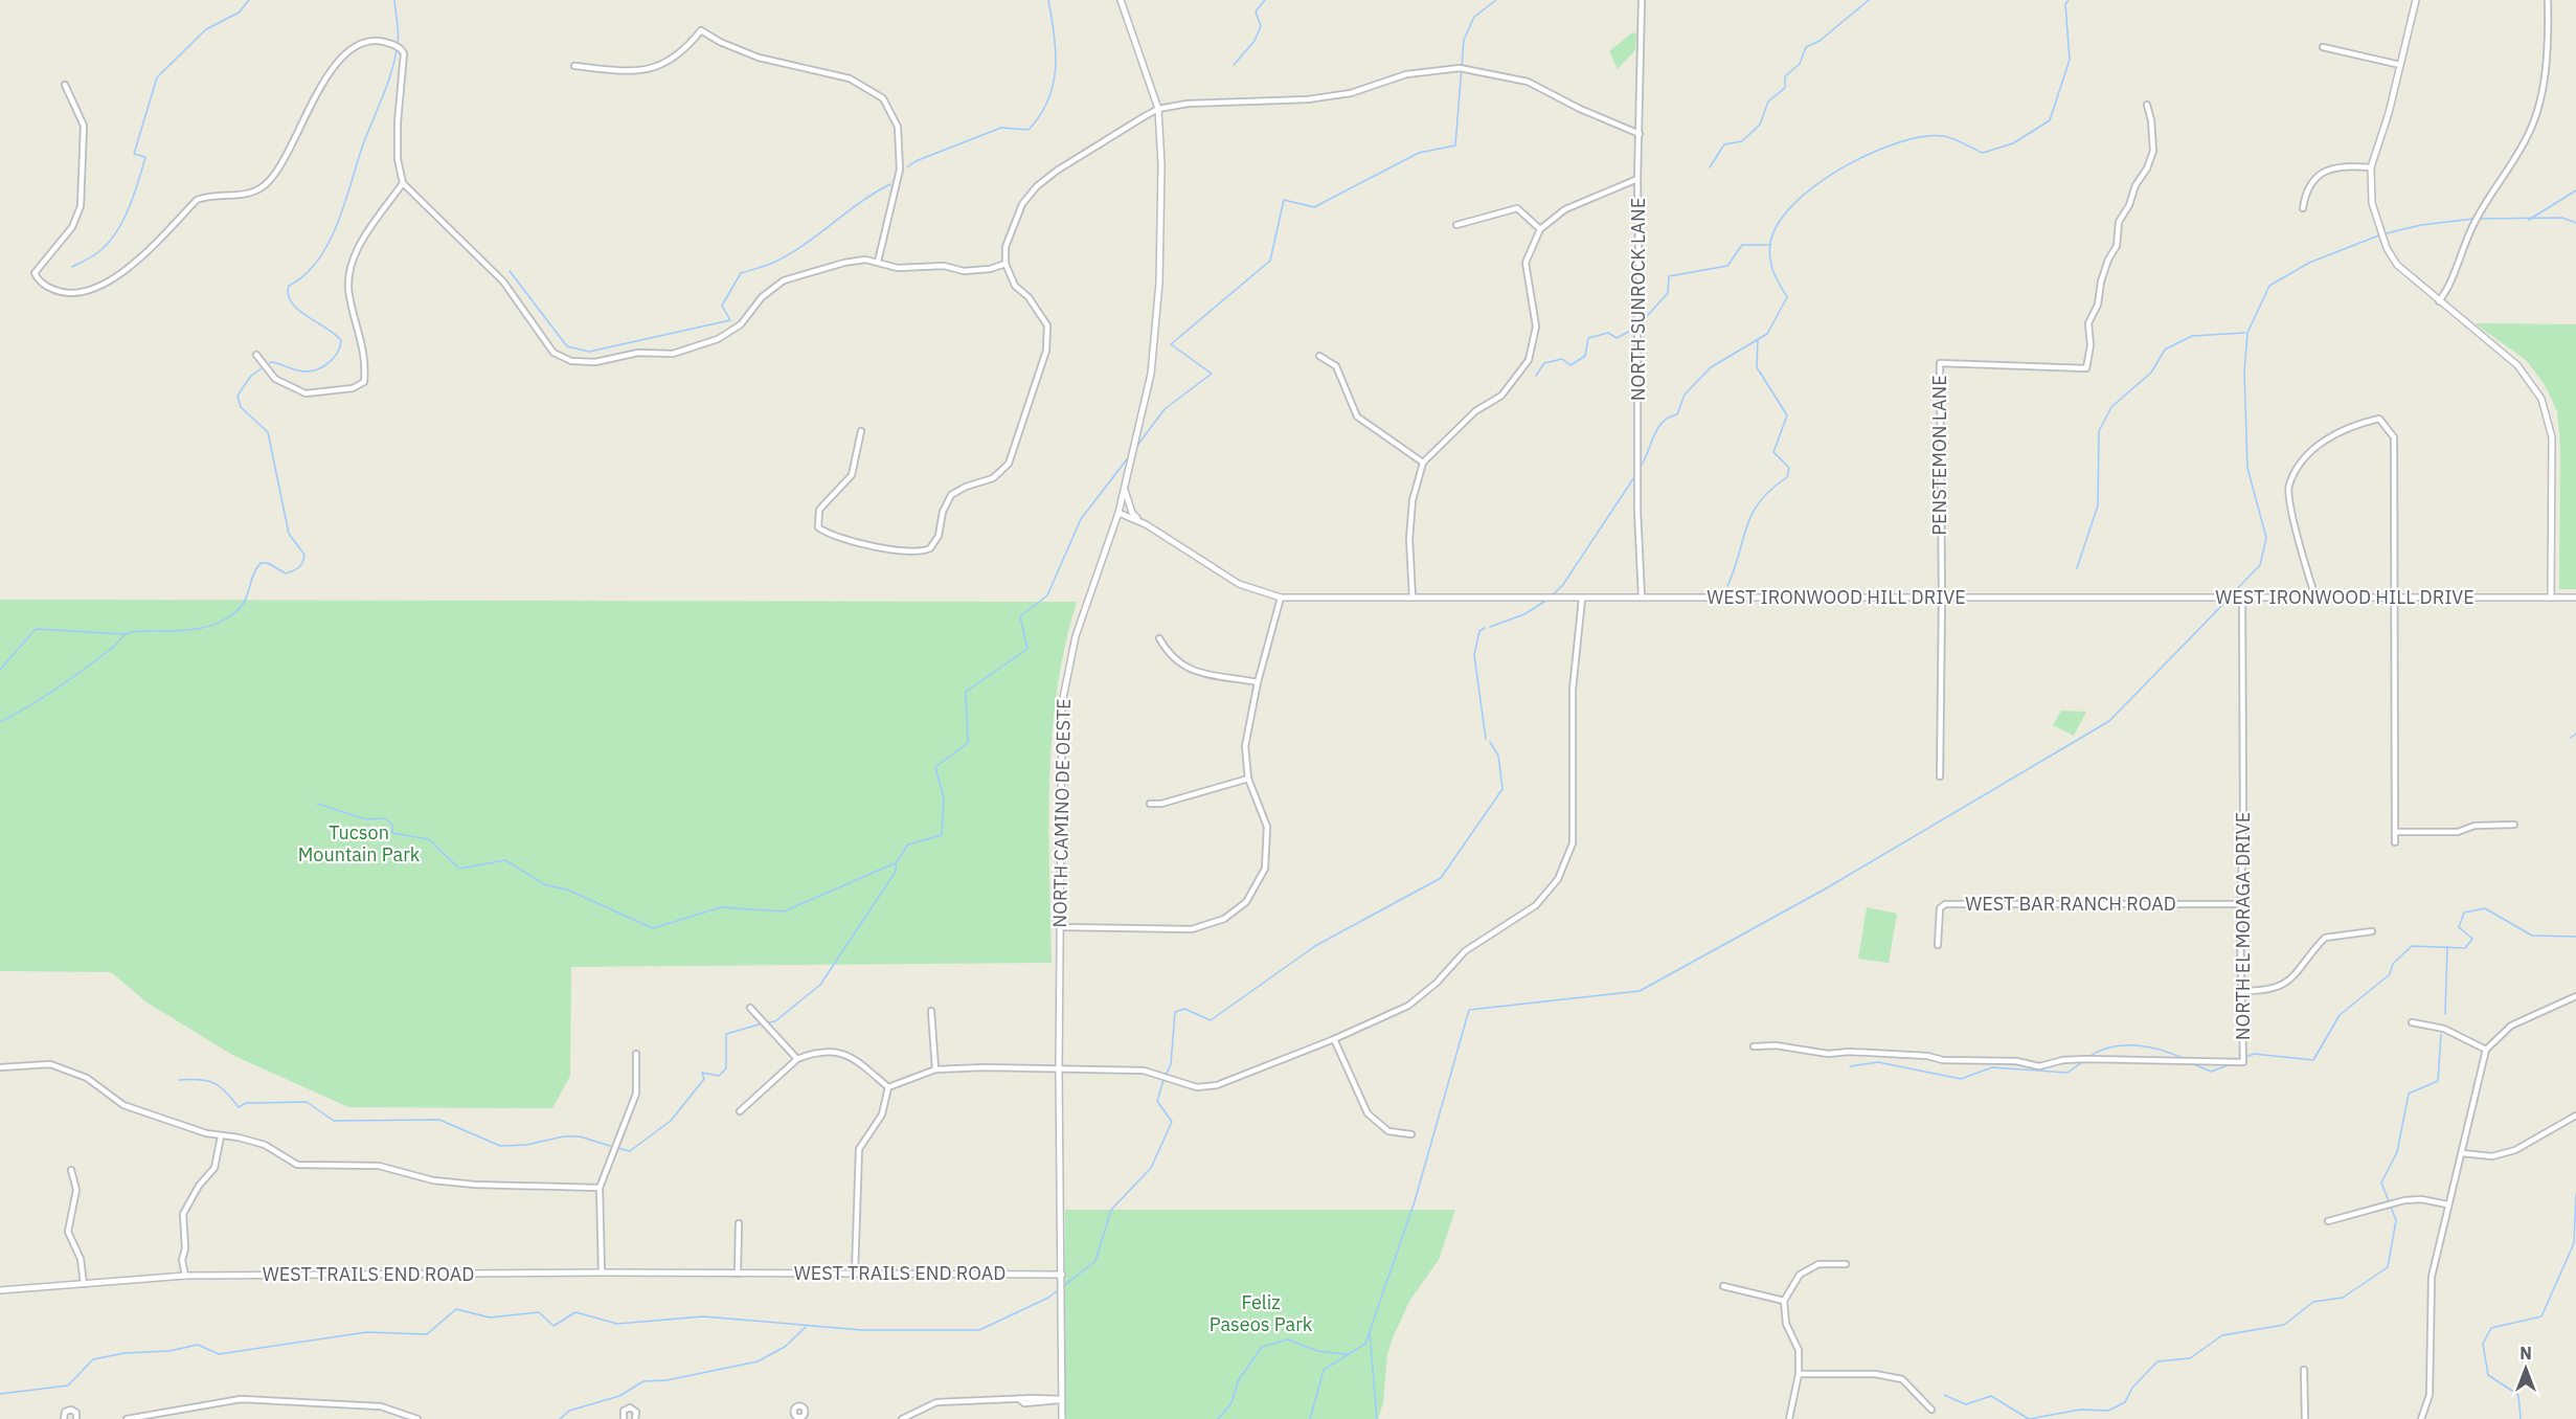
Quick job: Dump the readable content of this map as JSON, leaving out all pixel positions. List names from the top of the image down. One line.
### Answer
{"streets":{"street":["NORTH SUNROCK LANE","PENSTEMON LANE","WEST IRONWOOD HILL DRIVE","NORTH CAMINO DE OESTE","WEST BAR RANCH ROAD","NORTH EL MORAGA DRIVE","WEST TRAILS END ROAD"]},"crossings":[["NORTH SUNROCK LANE","WEST IRONWOOD HILL DRIVE"],["PENSTEMON LANE","WEST IRONWOOD HILL DRIVE"],["WEST IRONWOOD HILL DRIVE","NORTH CAMINO DE OESTE"],["WEST IRONWOOD HILL DRIVE","NORTH EL MORAGA DRIVE"],["NORTH CAMINO DE OESTE","WEST TRAILS END ROAD"],["WEST BAR RANCH ROAD","NORTH EL MORAGA DRIVE"]],"parks":["Tucson Mountain Park","Feliz Paseos Park"],"north":"top"}
